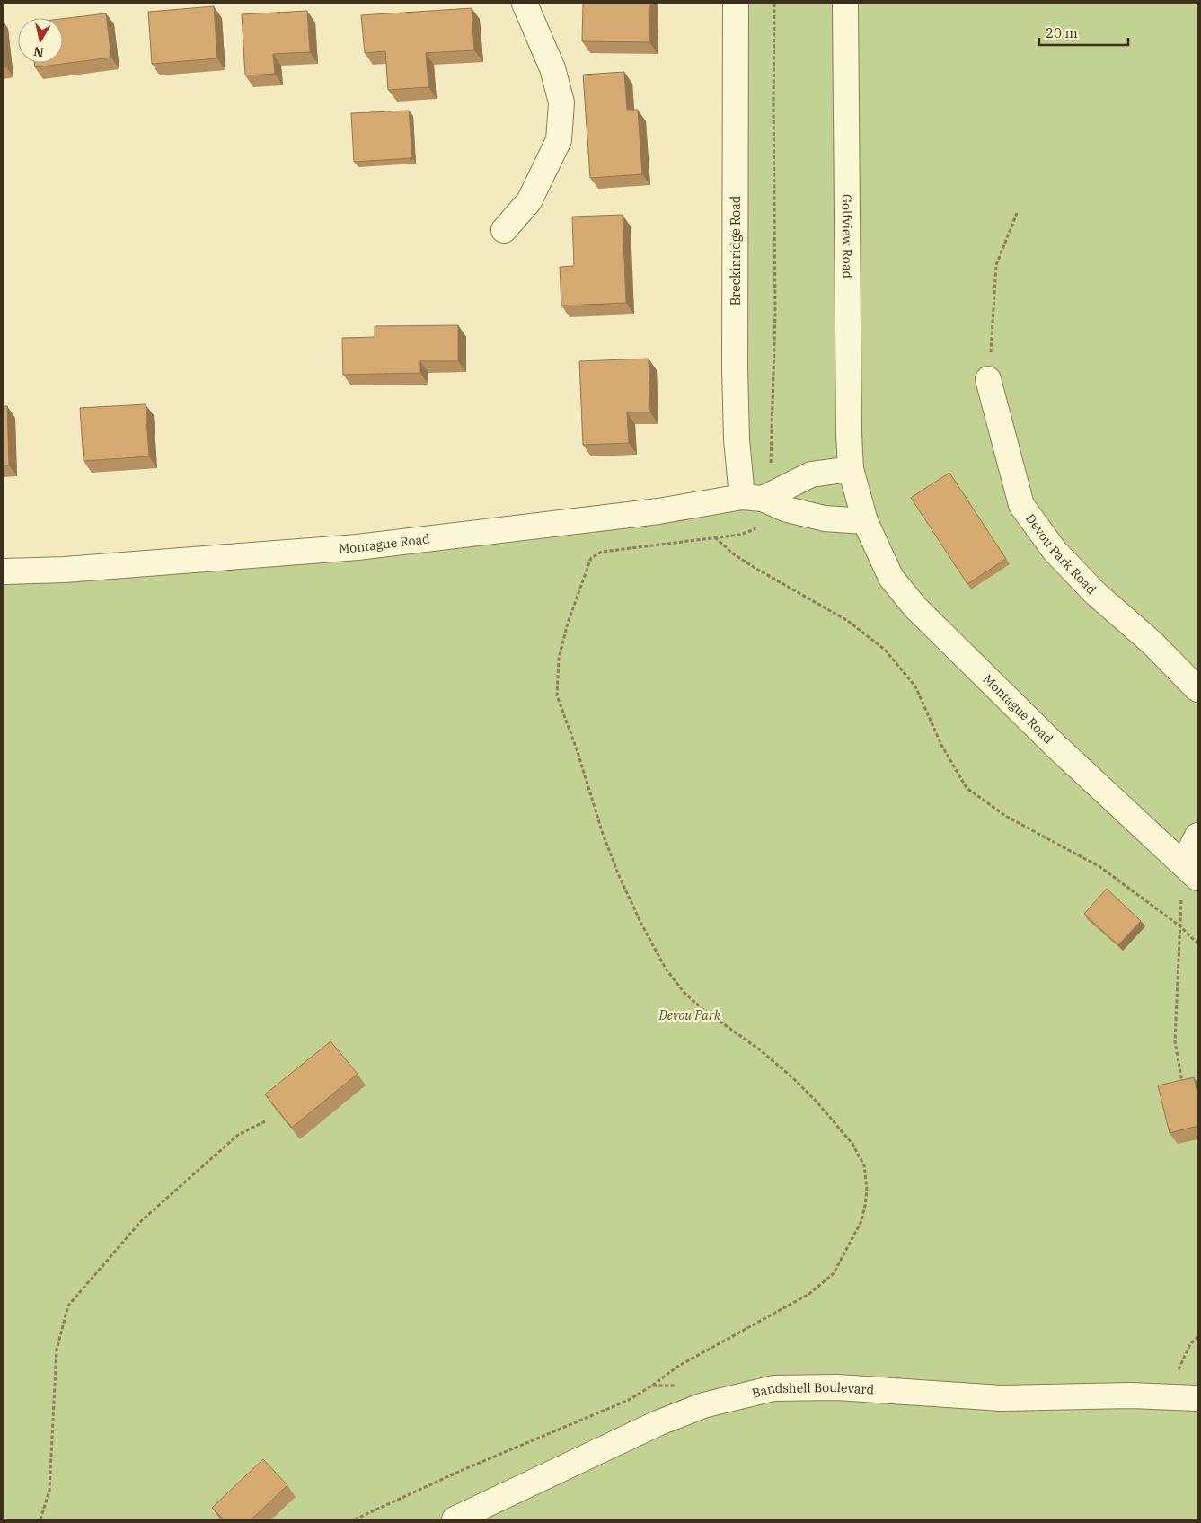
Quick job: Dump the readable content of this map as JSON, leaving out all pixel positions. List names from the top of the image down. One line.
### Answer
{"streets":{"street":["Golfview Road","Breckinridge Road","Montague Road","Devou Park Road","Bandshell Boulevard"]},"crossings":[["Golfview Road","Montague Road"],["Breckinridge Road","Montague Road"]],"parks":["Devou Park"],"scale_bar":"20 m","north":"bottom"}
